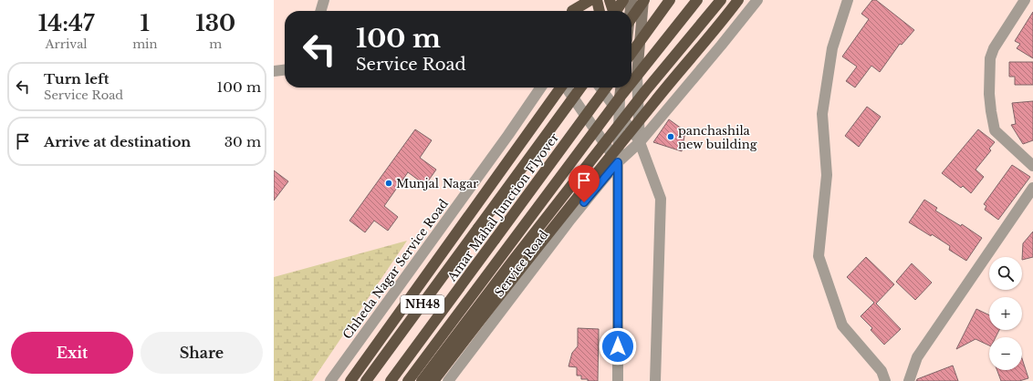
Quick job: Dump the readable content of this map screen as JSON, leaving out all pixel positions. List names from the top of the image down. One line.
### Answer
{"streets":{"highway":["Amar Mahal Junction Flyover","NH48"],"street":["Service Road","Chheda Nagar Service Road"]},"places":["panchashila new building","Munjal Nagar"],"page":{"eta":["14:47","Arrival","1","min","130","m"],"turn":["100 m","Service Road"],"list":[{"name":"Turn left","note":"Service Road","value":"100 m"},{"name":"Arrive at destination","value":"30 m"}],"map_buttons":["+","−"],"buttons":["Exit","Share"]}}
